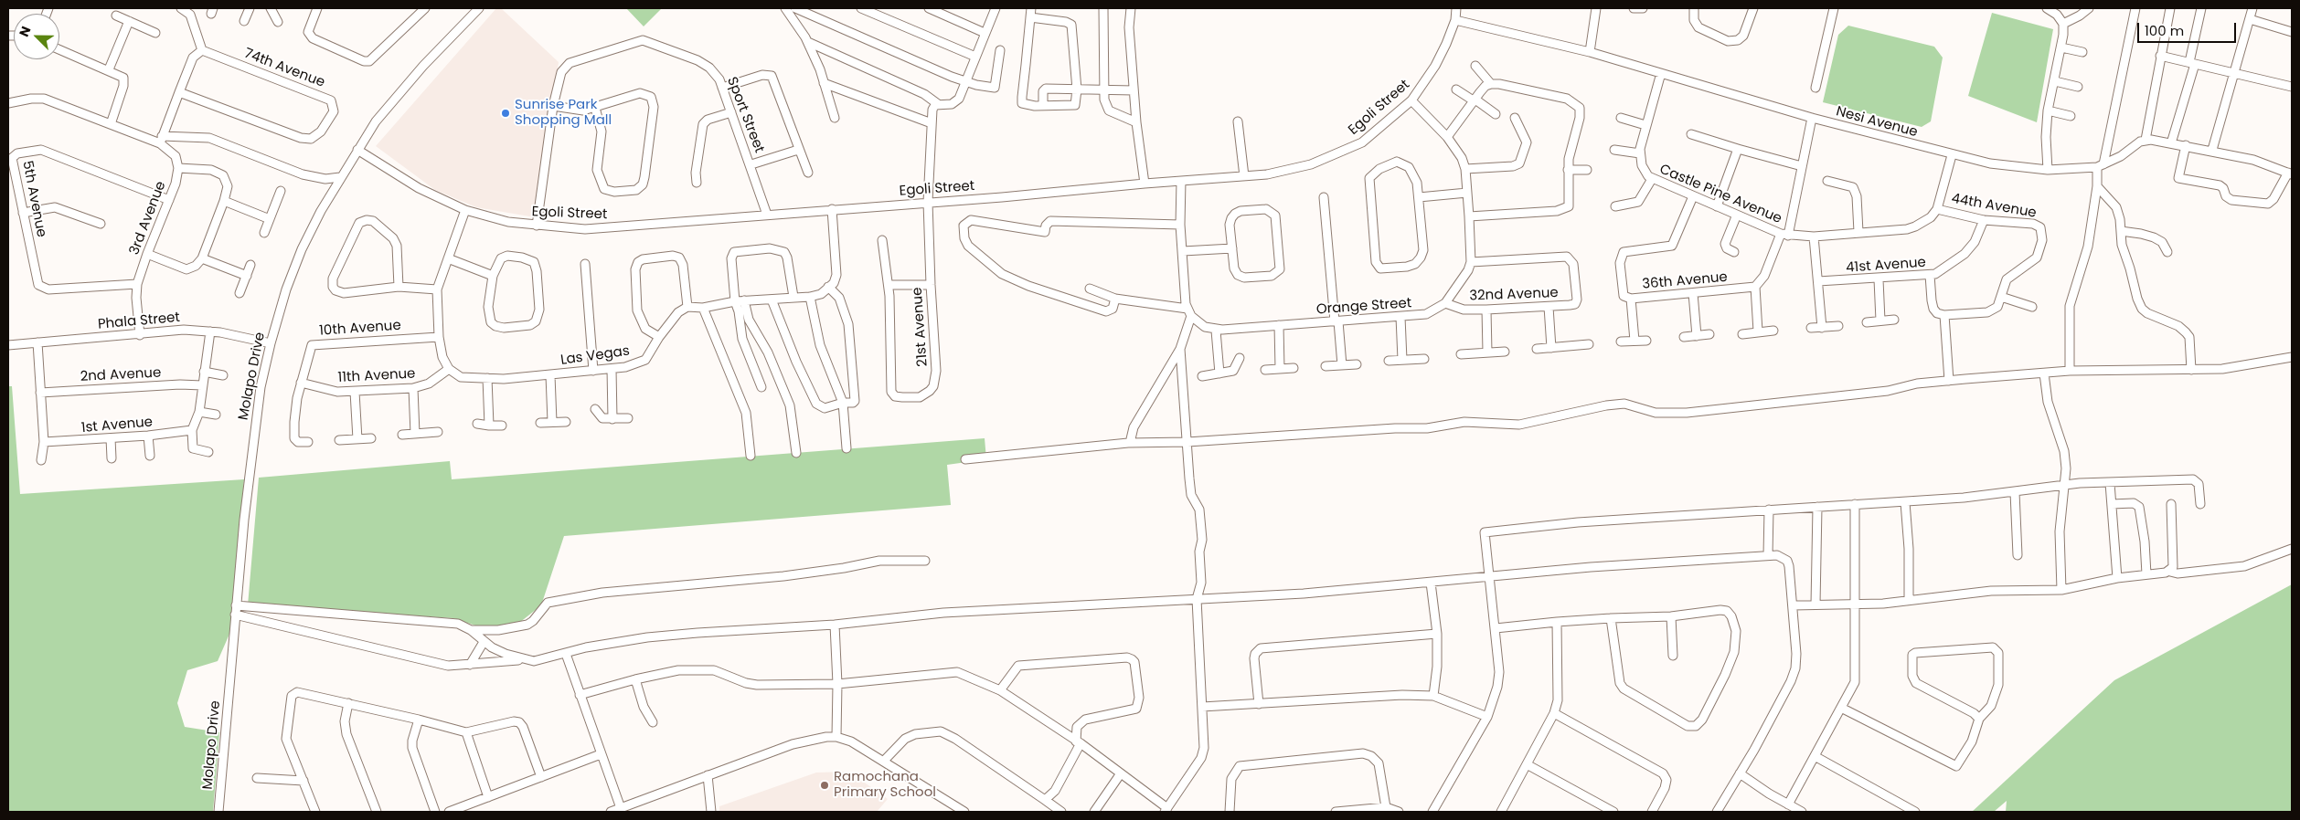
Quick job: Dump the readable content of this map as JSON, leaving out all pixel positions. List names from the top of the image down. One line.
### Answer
{"streets":{"street":["74th Avenue","Egoli Street","Sport Street","Nesi Avenue","Castle Pine Avenue","5th Avenue","44th Avenue","3rd Avenue","41st Avenue","36th Avenue","32nd Avenue","Orange Street","Phala Street","21st Avenue","10th Avenue","Las Vegas","2nd Avenue","Molapo Drive","11th Avenue","1st Avenue"]},"crossings":[["Egoli Street","Sport Street"],["Egoli Street","Nesi Avenue"],["Egoli Street","Orange Street"],["Egoli Street","21st Avenue"],["Egoli Street","Molapo Drive"],["Castle Pine Avenue","44th Avenue"],["Castle Pine Avenue","36th Avenue"],["5th Avenue","3rd Avenue"],["44th Avenue","41st Avenue"],["3rd Avenue","Phala Street"],["32nd Avenue","Orange Street"],["Phala Street","Molapo Drive"],["10th Avenue","11th Avenue"],["Las Vegas","11th Avenue"]],"places":["Sunrise Park Shopping Mall","Ramochana Primary School"],"scale_bar":"100 m","north":"top left"}
